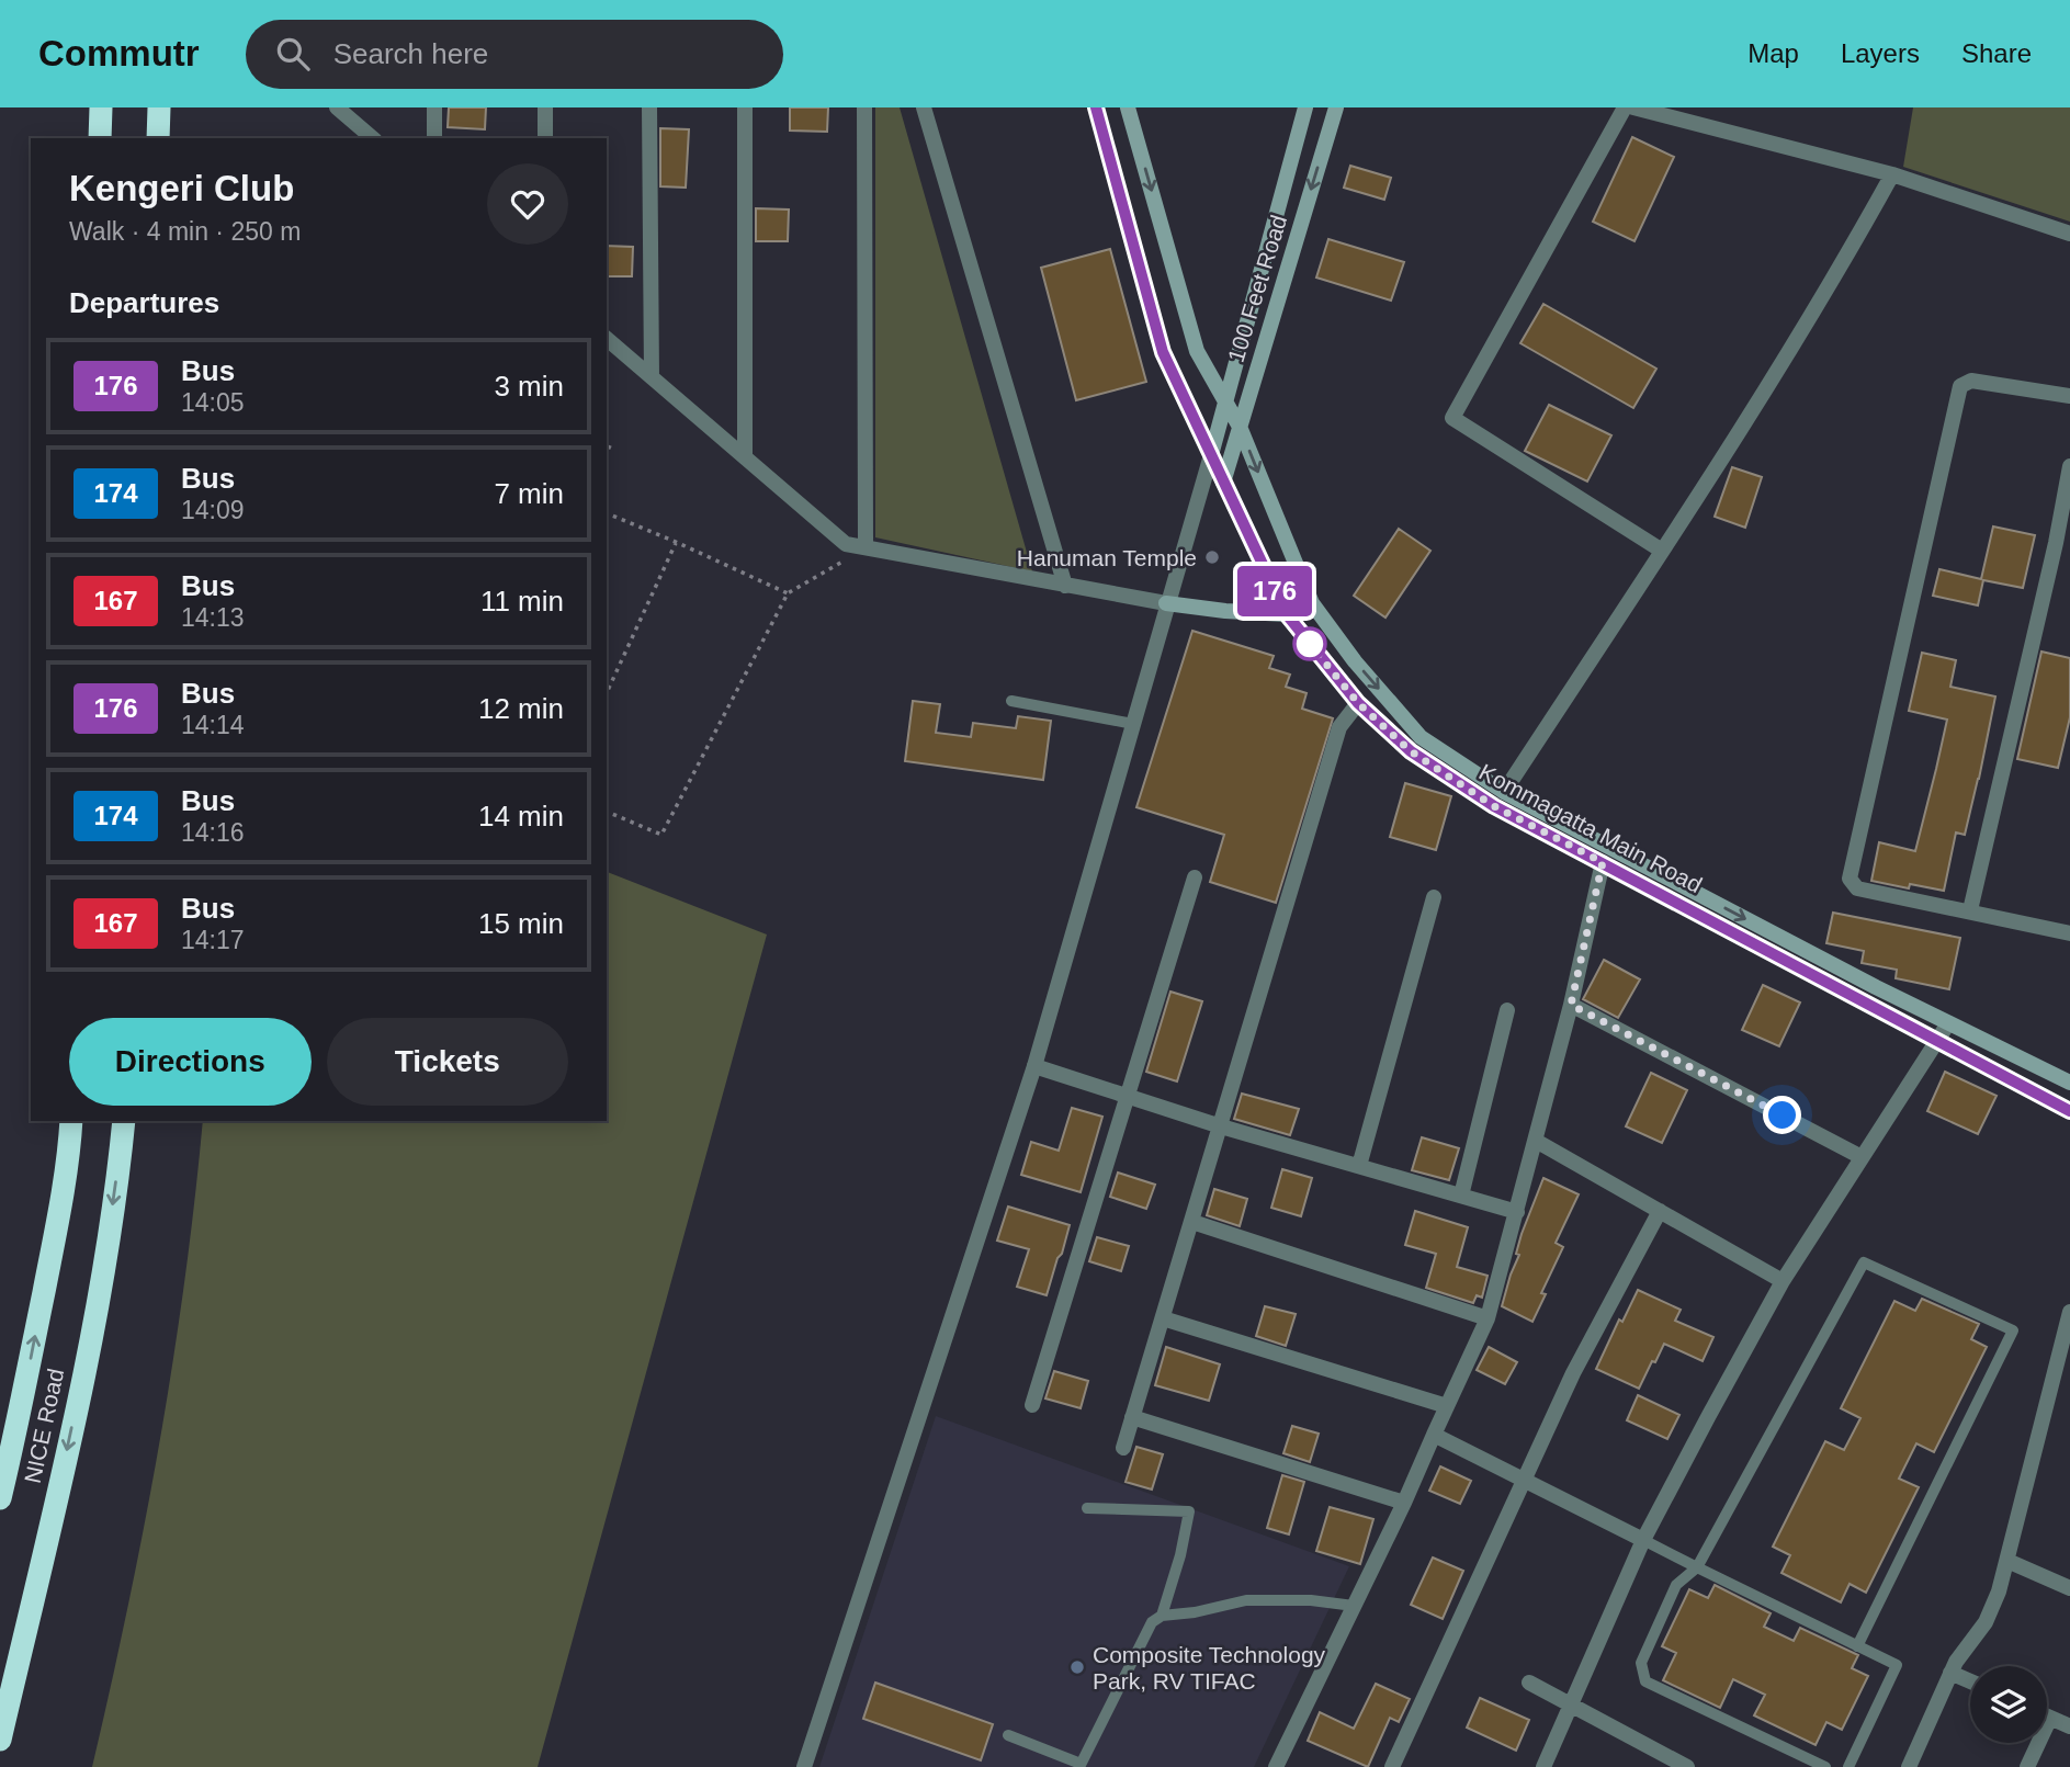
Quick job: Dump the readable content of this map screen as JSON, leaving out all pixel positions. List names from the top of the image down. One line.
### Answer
{"streets":{"highway":["NICE Road"],"main road":["100 Feet Road","Kommagatta Main Road"]},"crossings":[["100 Feet Road","Kommagatta Main Road"]],"places":["Hanuman Temple","Composite Technology Park, RV TIFAC"],"lines":["bus line 176"],"page":{"header":"Commutr","search":"Search here","nav":["Map","Layers","Share"],"on_map":"176","heading":[["Kengeri Club","Walk · 4 min · 250 m"],"Departures"],"list":[{"mark":"176","name":"Bus","note":"14:05","value":"3 min"},{"mark":"174","name":"Bus","note":"14:09","value":"7 min"},{"mark":"167","name":"Bus","note":"14:13","value":"11 min"},{"mark":"176","name":"Bus","note":"14:14","value":"12 min"},{"mark":"174","name":"Bus","note":"14:16","value":"14 min"},{"mark":"167","name":"Bus","note":"14:17","value":"15 min"}],"buttons":["Directions","Tickets"]}}
